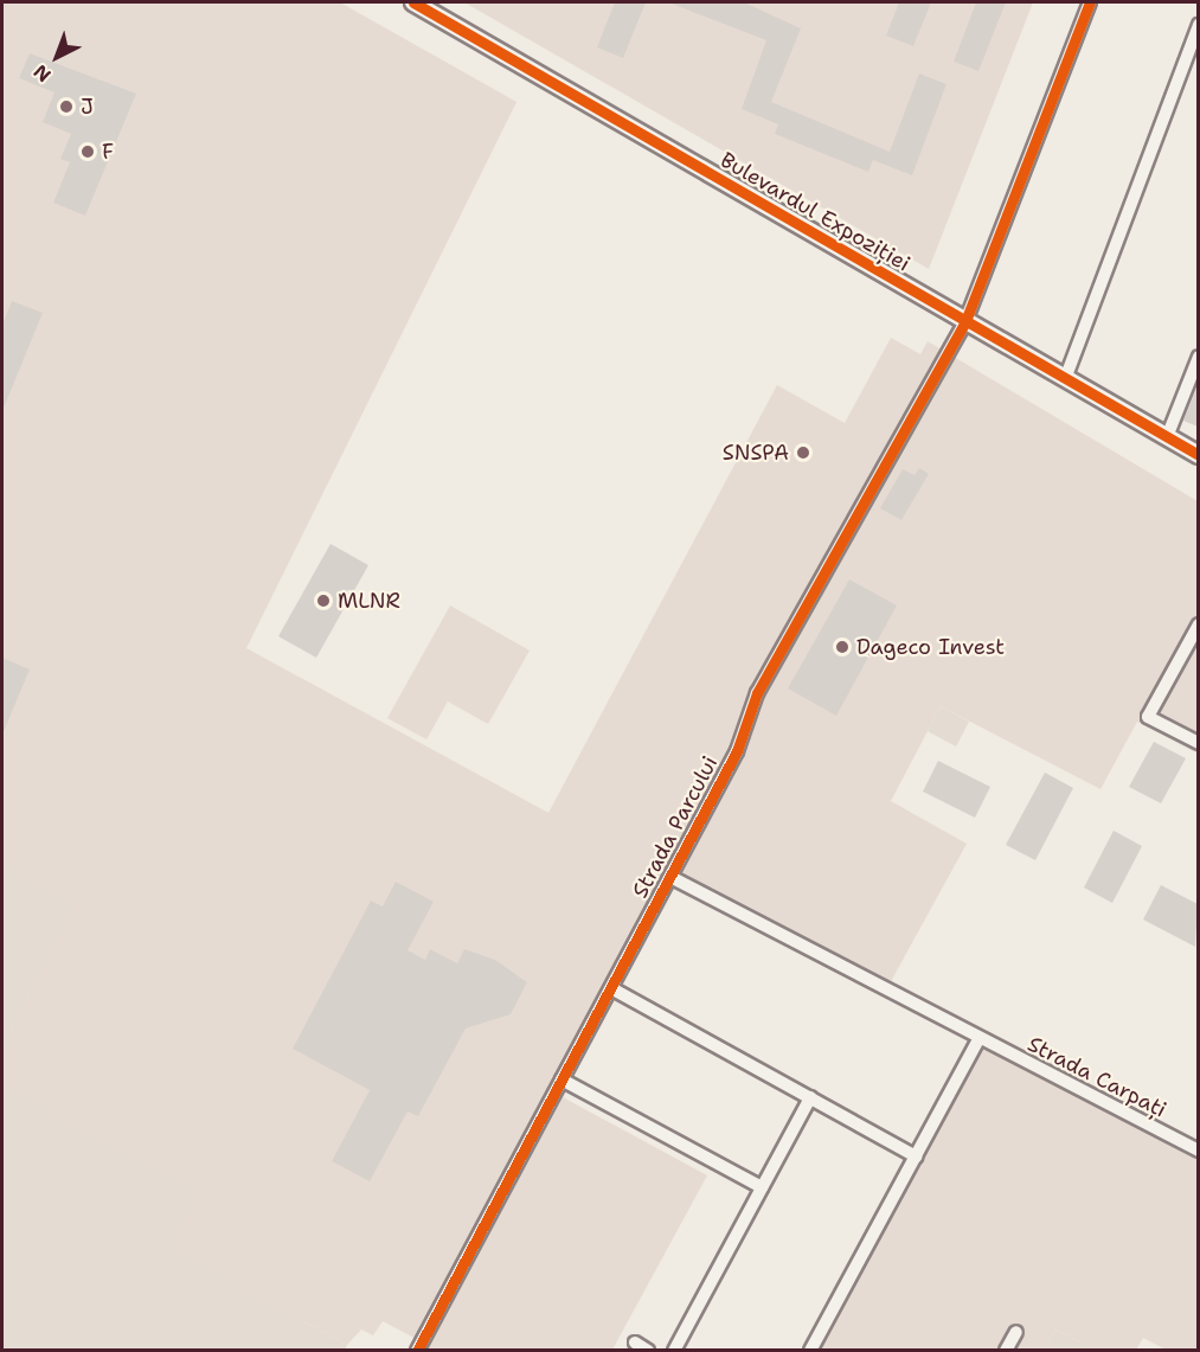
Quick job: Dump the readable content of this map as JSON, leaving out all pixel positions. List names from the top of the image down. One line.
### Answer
{"streets":{"street":["Bulevardul Expoziției","Strada Parcului","Strada Carpați"]},"crossings":[["Bulevardul Expoziției","Strada Parcului"],["Strada Parcului","Strada Carpați"]],"places":["J","F","SNSPA","MLNR","Dageco Invest"],"north":"bottom left"}
